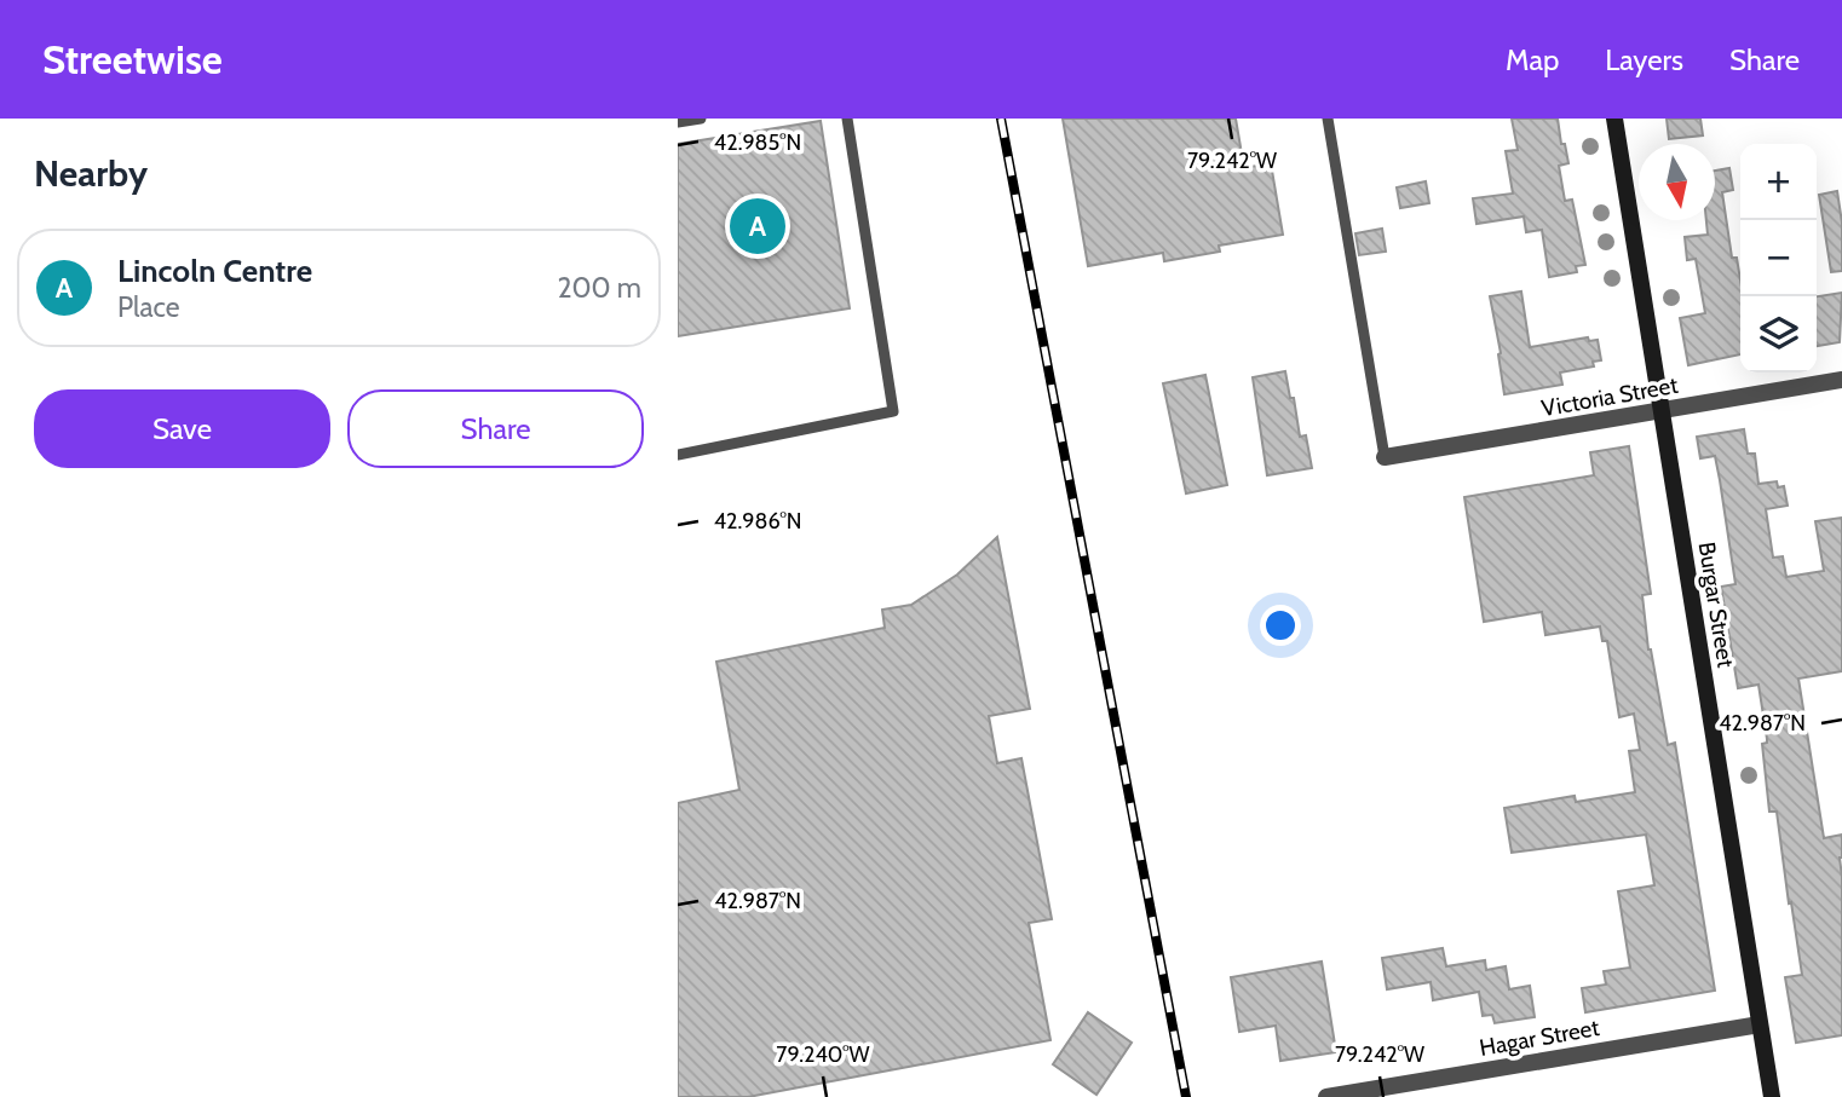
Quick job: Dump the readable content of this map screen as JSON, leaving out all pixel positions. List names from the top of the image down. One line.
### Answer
{"streets":{"street":["Victoria Street","Burgar Street","Hagar Street"]},"crossings":[["Victoria Street","Burgar Street"],["Burgar Street","Hagar Street"]],"north":"bottom","page":{"header":"Streetwise","nav":["Map","Layers","Share"],"heading":"Nearby","map_buttons":["+","−"],"pins":"A","list":[{"mark":"A","name":"Lincoln Centre","note":"Place","value":"200 m"}],"buttons":["Save","Share"]},"coordinates":["42.985°N","79.242°W","42.986°N","42.987°N","79.240°W"]}
